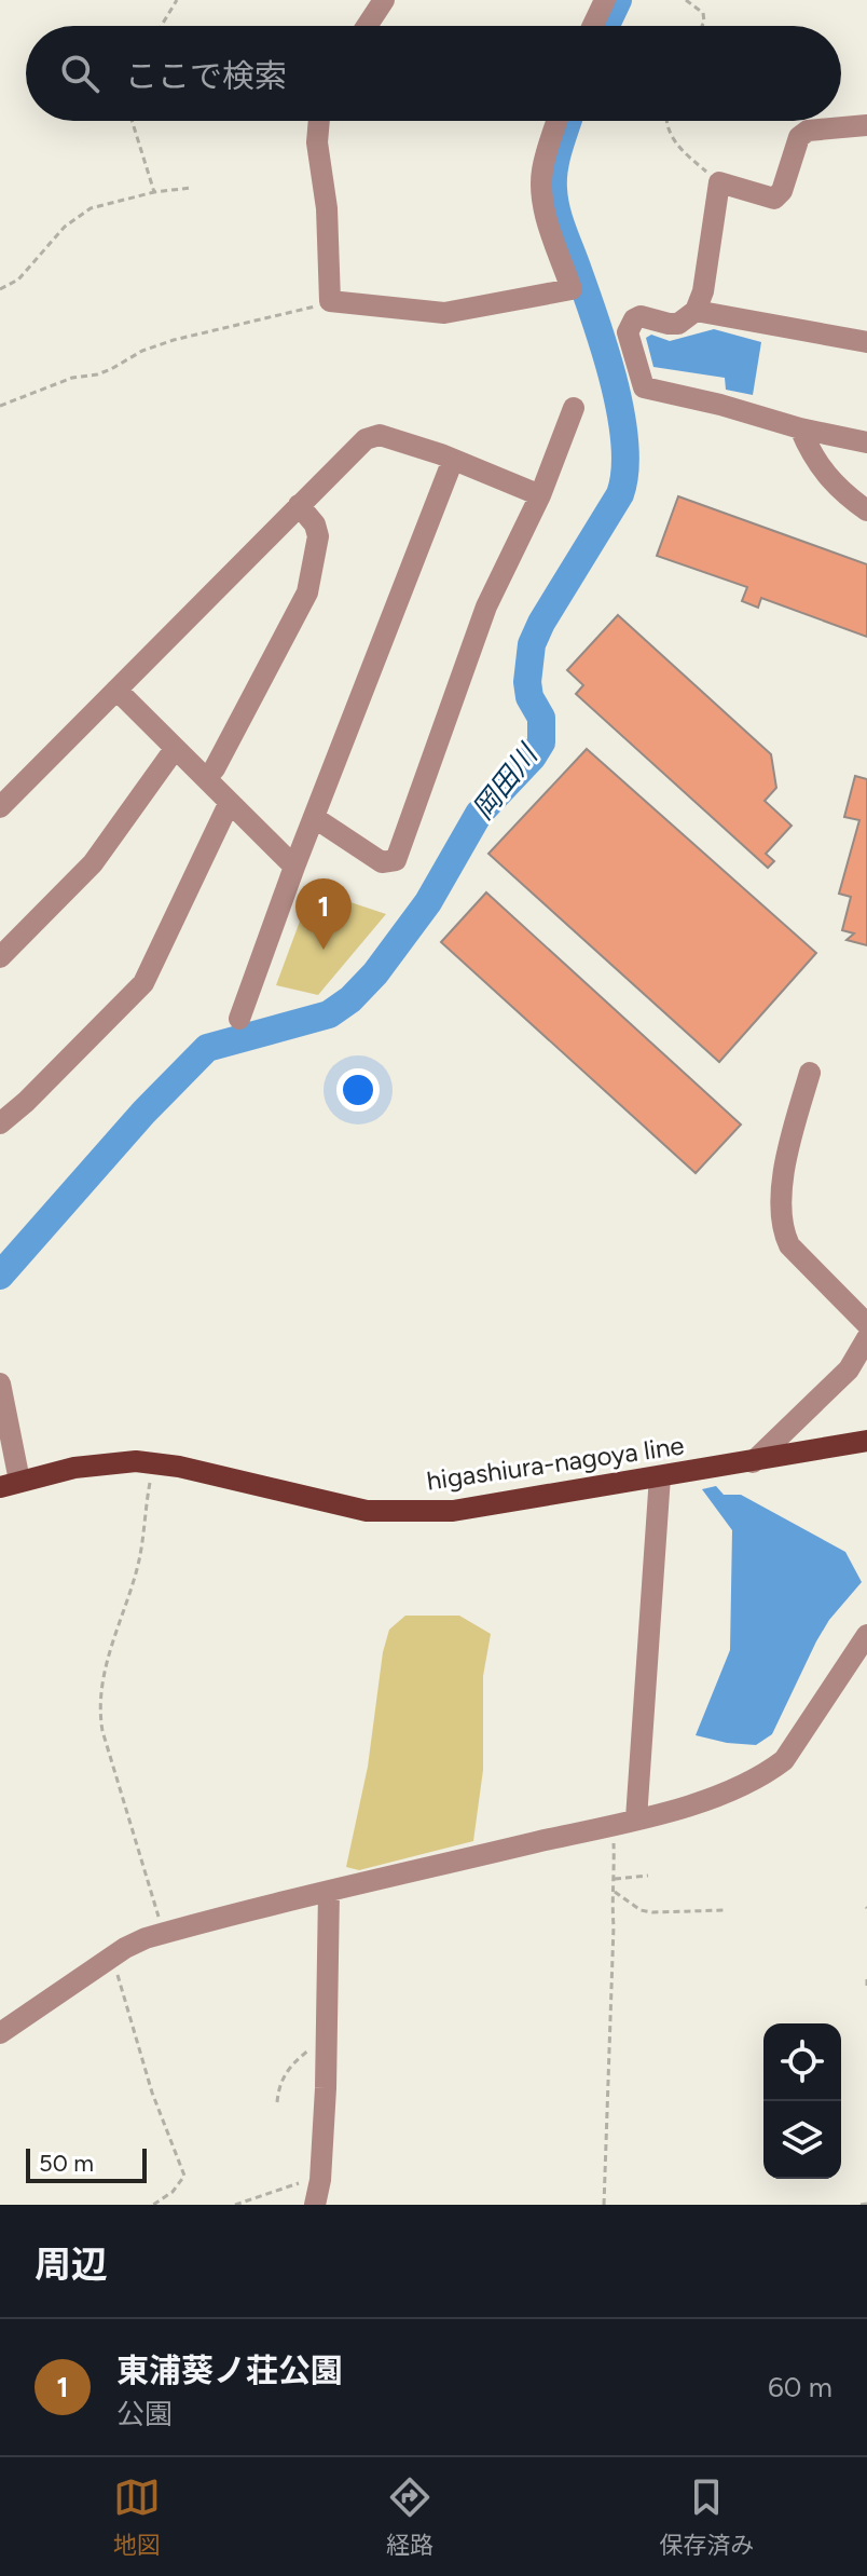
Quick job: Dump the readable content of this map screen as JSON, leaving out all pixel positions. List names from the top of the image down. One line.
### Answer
{"streets":{"main road":["higashiura-nagoya line"]},"water":["岡田川"],"scale_bar":"50 m","page":{"search":"ここで検索","pins":"1","scale":"50 m","heading":"周辺","list":[{"mark":"1","name":"東浦葵ノ荘公園","note":"公園","value":"60 m"}],"nav":["地図","経路","保存済み"]}}
